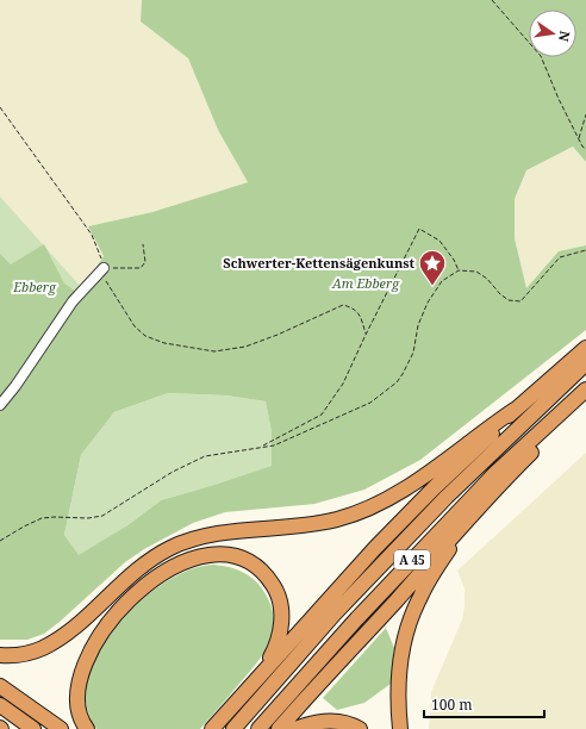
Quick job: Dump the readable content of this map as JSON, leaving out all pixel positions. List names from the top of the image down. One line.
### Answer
{"streets":{"highway":["A 45"]},"parks":["Am Ebberg","Ebberg"],"places":{"place":["Schwerter-Kettensägenkunst"]},"scale_bar":"100 m","north":"right"}
